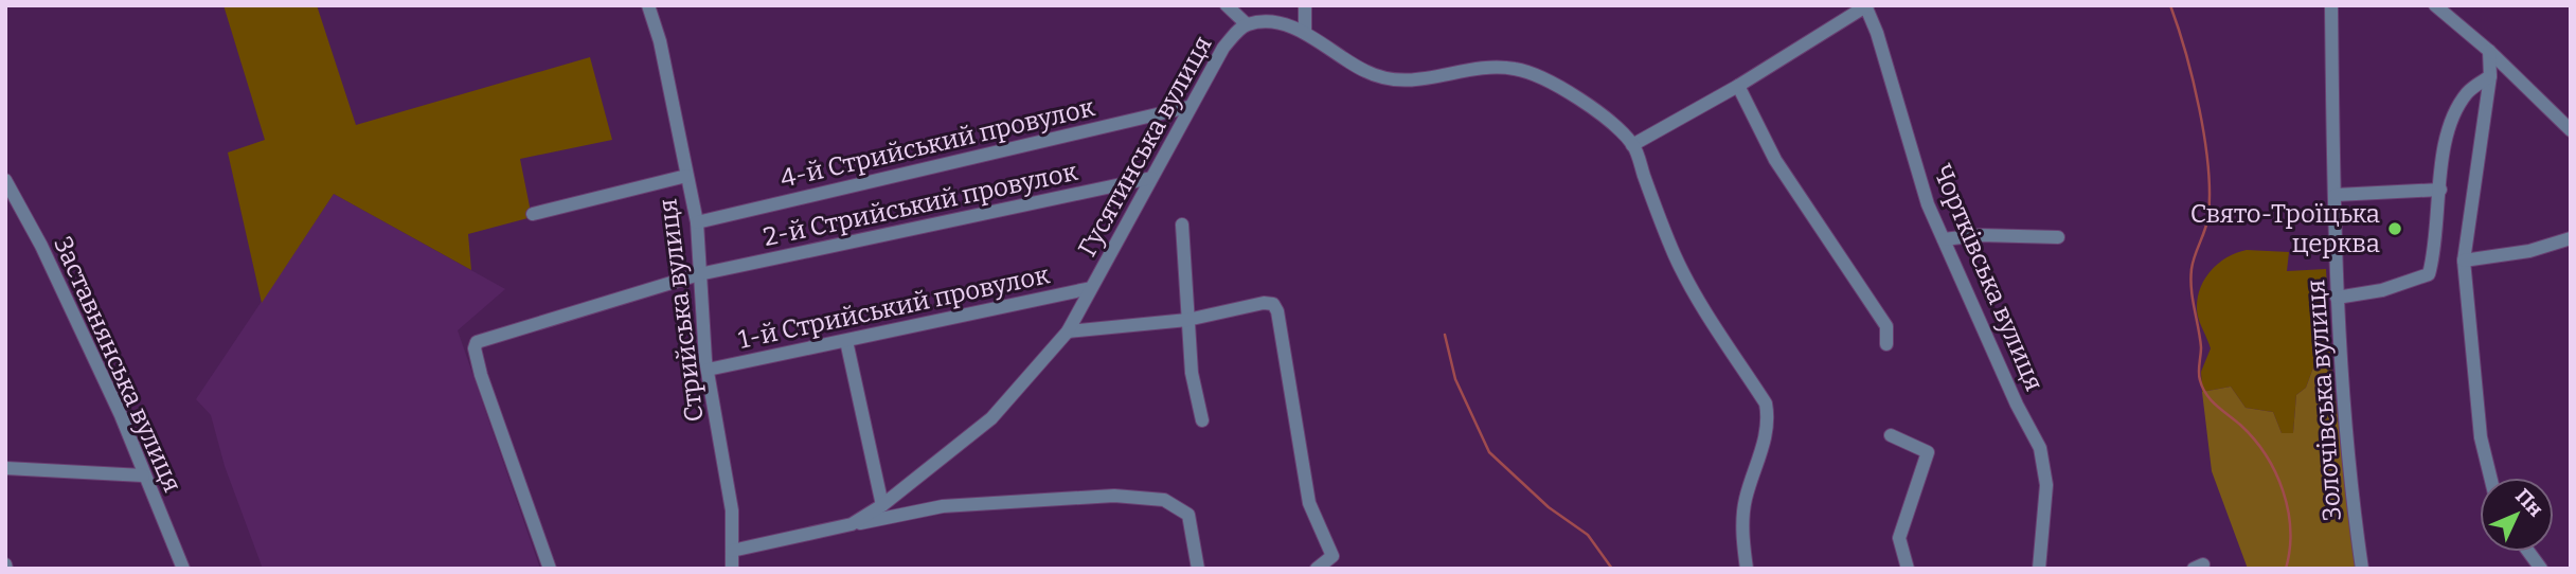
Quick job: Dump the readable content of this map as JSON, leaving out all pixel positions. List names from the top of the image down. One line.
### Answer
{"streets":{"street":["4-й Стрийський провулок","Гусятинська вулиця","2-й Стрийський провулок","Чортківська вулиця","1-й Стрийський провулок","Стрийська вулиця","Заставнянська вулиця","Золочівська вулиця"]},"crossings":[["4-й Стрийський провулок","Гусятинська вулиця"],["4-й Стрийський провулок","Стрийська вулиця"],["Гусятинська вулиця","2-й Стрийський провулок"],["Гусятинська вулиця","1-й Стрийський провулок"],["2-й Стрийський провулок","Стрийська вулиця"],["1-й Стрийський провулок","Стрийська вулиця"]],"places":["Свято-Троїцька церква"],"north":"top right"}
